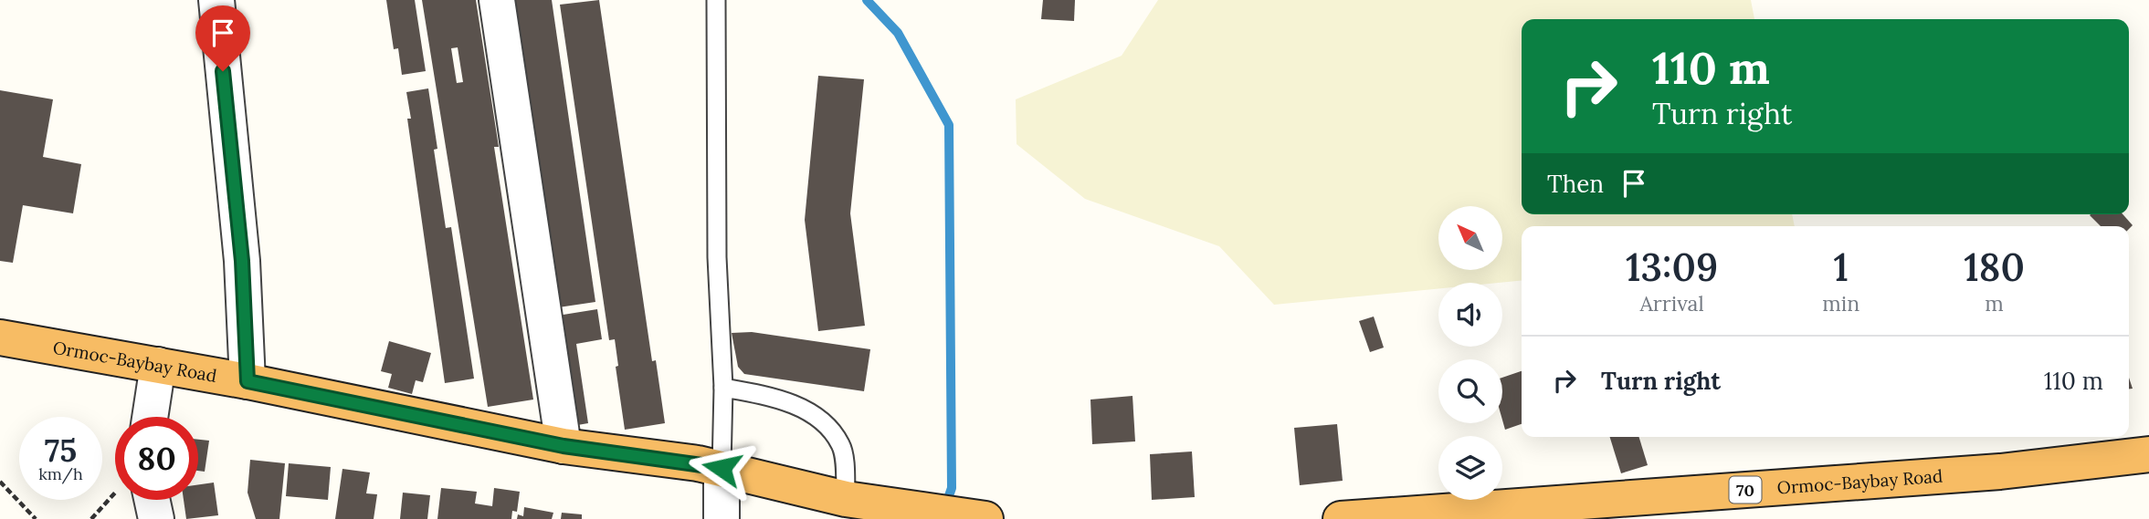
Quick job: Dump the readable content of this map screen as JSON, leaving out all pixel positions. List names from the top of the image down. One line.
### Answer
{"streets":{"highway":["Ormoc-Baybay Road","70"]},"north":"top left","page":{"turn":["110 m","Turn right"],"then":"Then","eta":["13:09","Arrival","1","min","180","m"],"list":[{"name":"Turn right","value":"110 m"}],"speed":"75 km/h","limit":"80"}}
